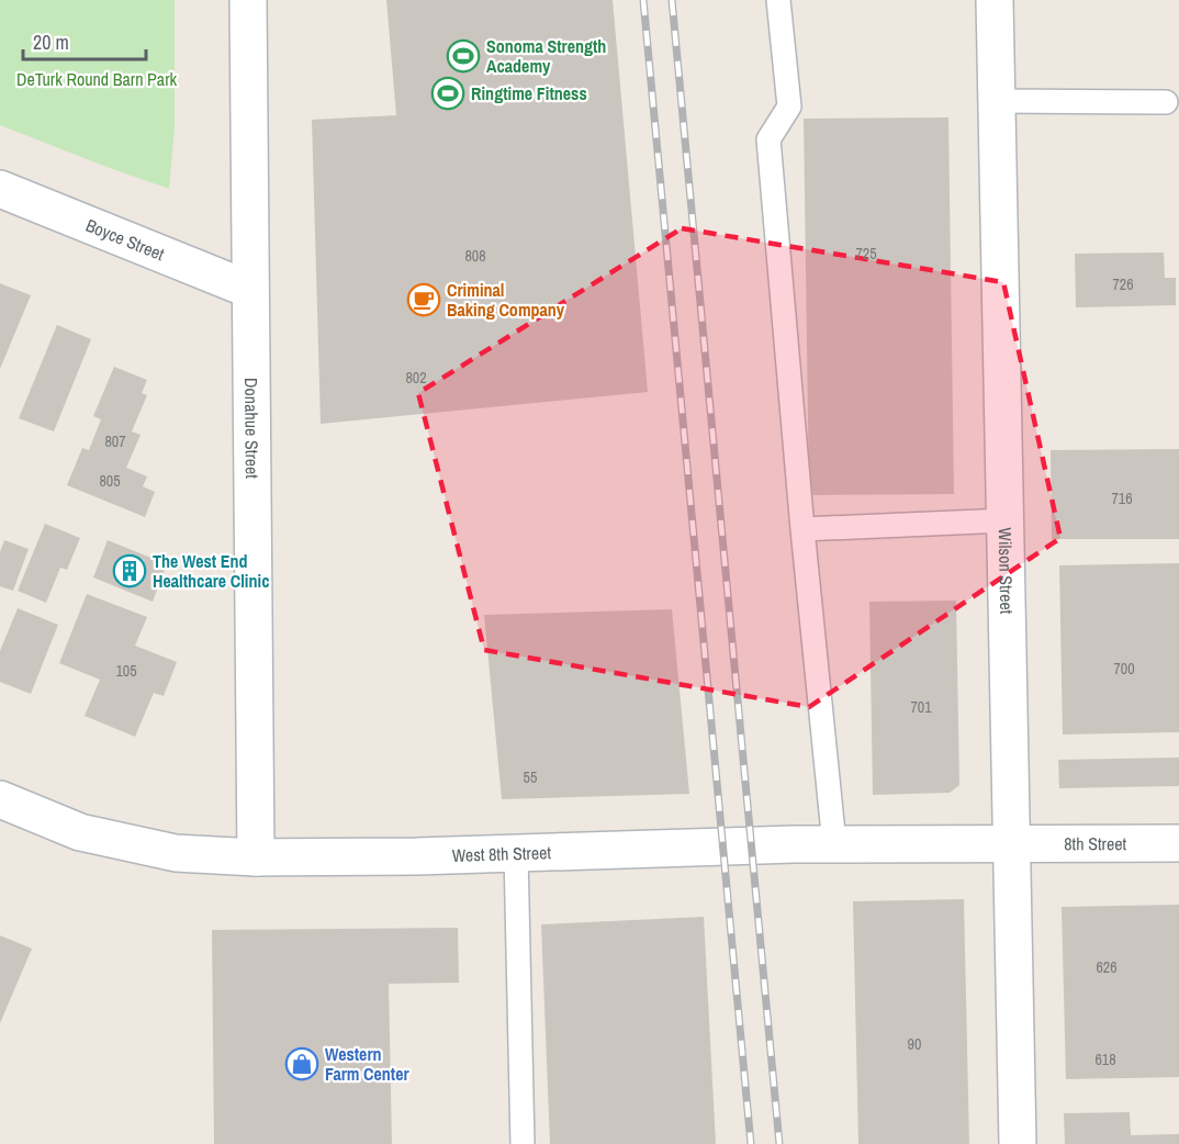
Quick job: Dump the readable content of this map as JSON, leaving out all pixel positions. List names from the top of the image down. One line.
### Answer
{"streets":{"street":["Boyce Street","Donahue Street","Wilson Street","8th Street","West 8th Street"]},"crossings":[["Boyce Street","Donahue Street"],["Donahue Street","West 8th Street"],["Wilson Street","8th Street"],["Wilson Street","West 8th Street"],["8th Street","West 8th Street"]],"parks":["DeTurk Round Barn Park"],"places":{"sports":["Sonoma Strength Academy","Ringtime Fitness"],"cafe":["Criminal Baking Company"],"building":["The West End Healthcare Clinic"],"shop":["Western Farm Center"]},"house_numbers":["725","808","726","802","807","805","716","700","105","701","55","626","90","618"],"scale_bar":"20 m"}
